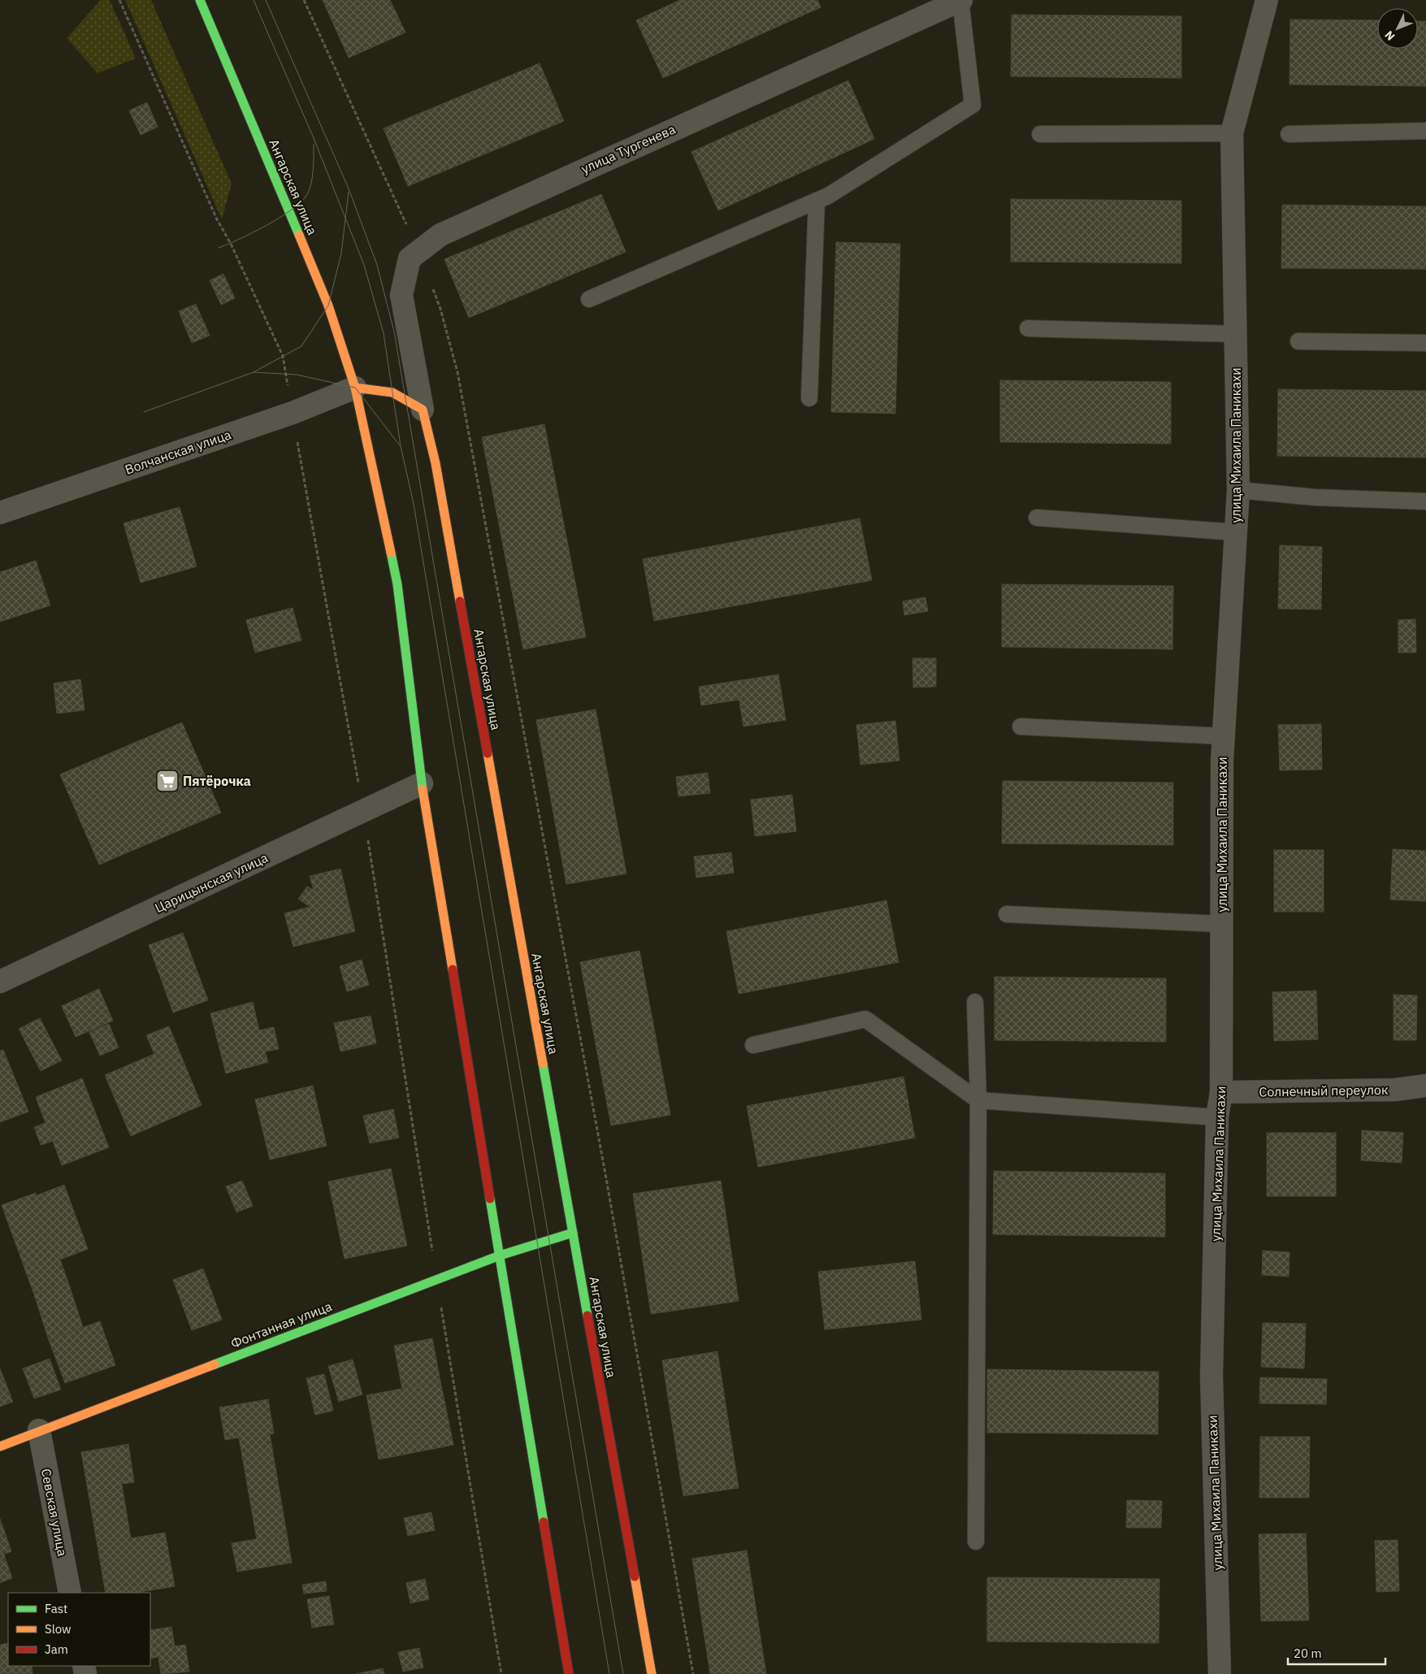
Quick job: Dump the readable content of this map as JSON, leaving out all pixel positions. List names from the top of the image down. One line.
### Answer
{"streets":{"main road":["Ангарская улица","Фонтанная улица"],"street":["улица Тургенева","улица Михаила Паникахи","Волчанская улица","Царицынская улица","Солнечный переулок","Севская улица"]},"crossings":[["улица Тургенева","Ангарская улица"],["Ангарская улица","Волчанская улица"],["Ангарская улица","Царицынская улица"],["Ангарская улица","Фонтанная улица"],["улица Михаила Паникахи","Солнечный переулок"],["Фонтанная улица","Севская улица"]],"places":{"supermarket":["Пятёрочка"]},"legend":["Fast","Slow","Jam"],"scale_bar":"20 m","north":"bottom left"}
